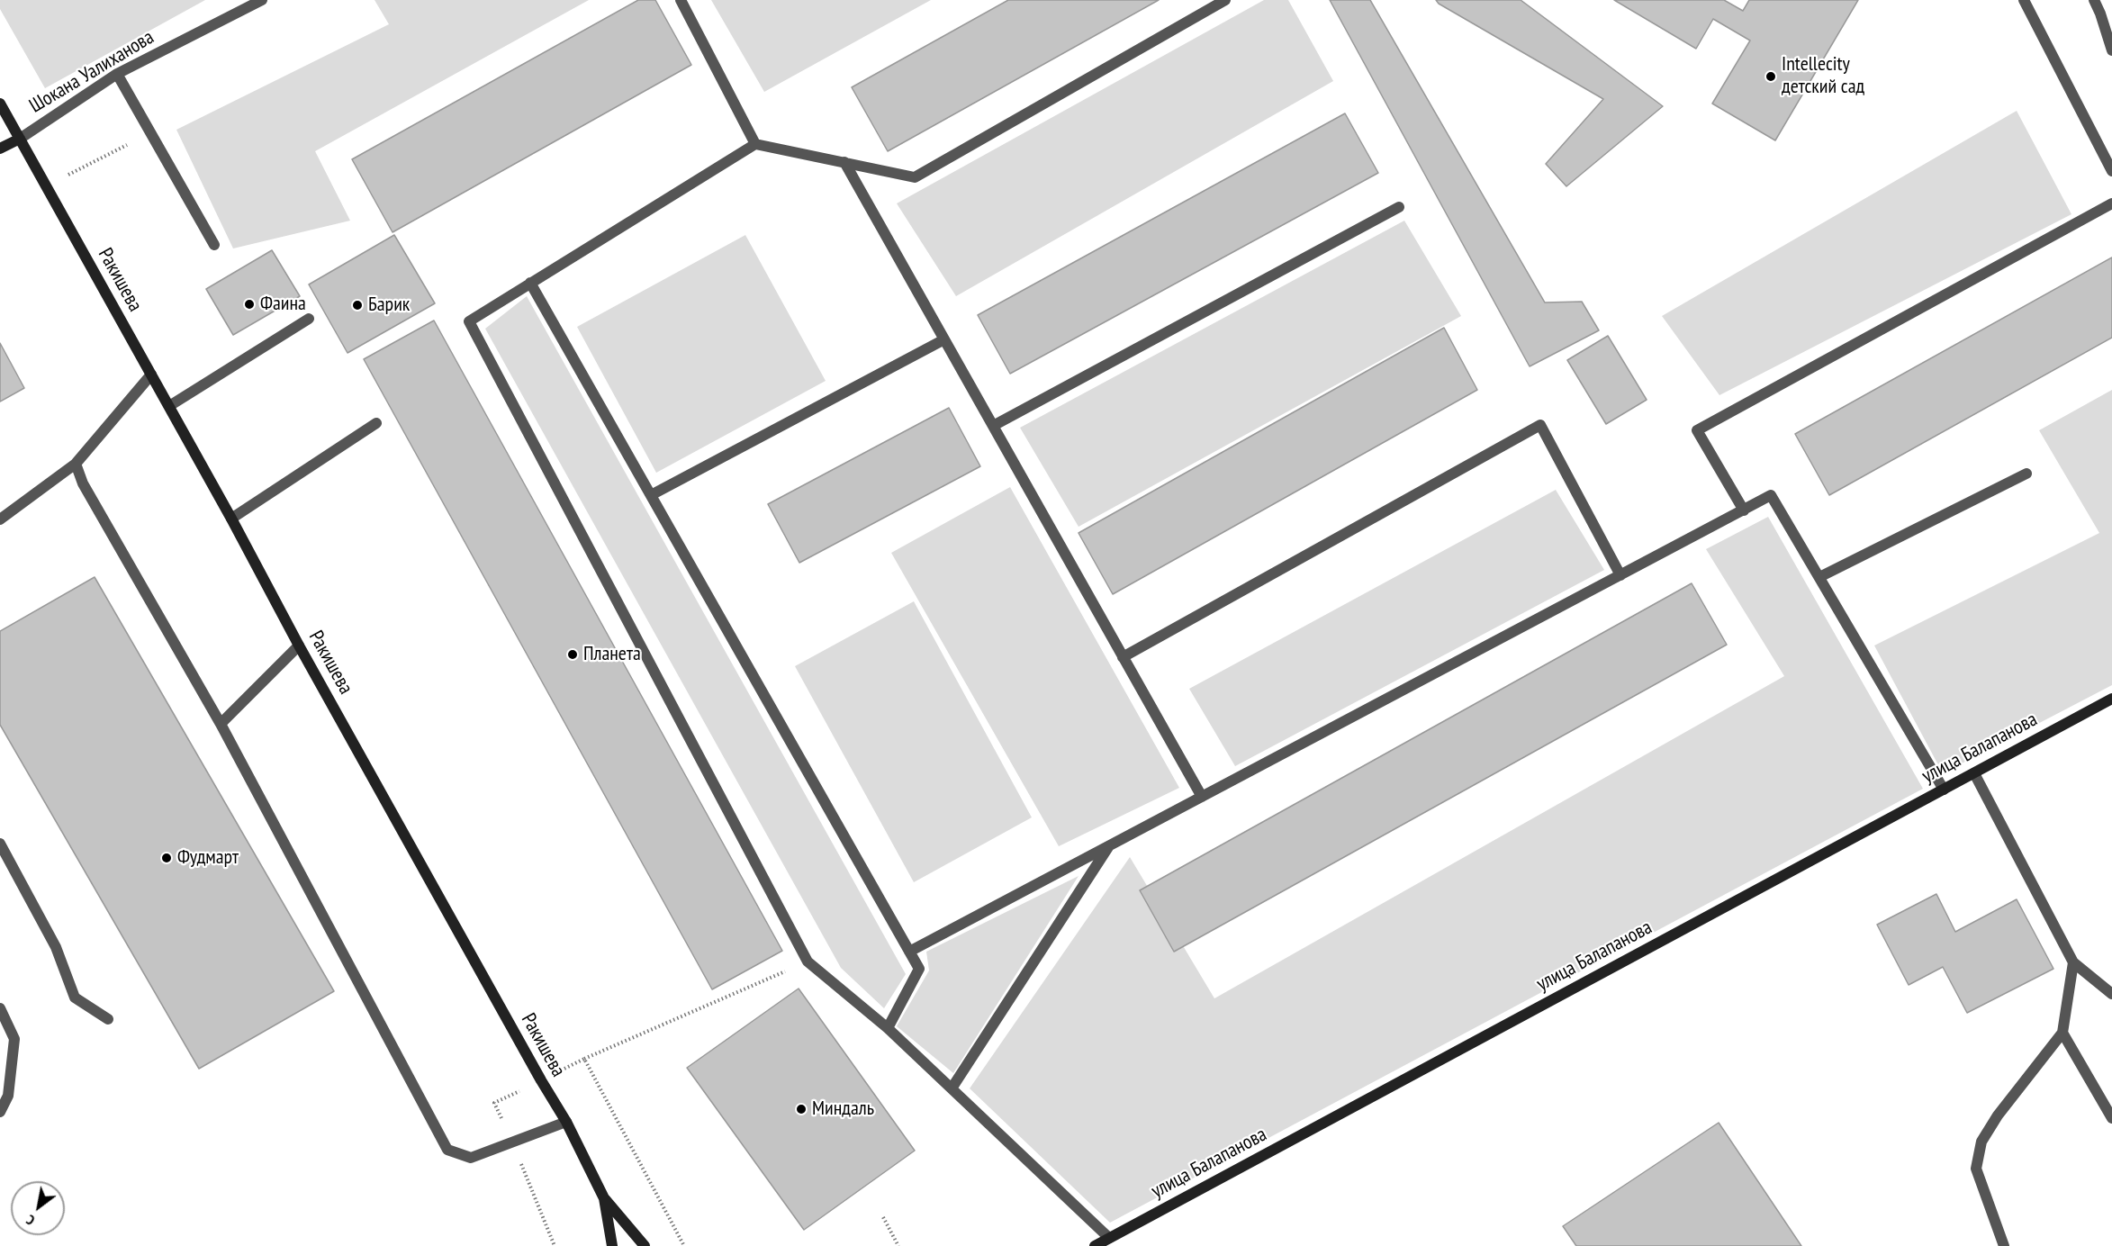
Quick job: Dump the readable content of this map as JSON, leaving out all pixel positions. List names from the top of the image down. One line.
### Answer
{"streets":{"street":["Шокана Уалиханова","Ракишева","улица Балапанова"]},"crossings":[["Шокана Уалиханова","Ракишева"]],"places":["Intellecity детский сад","Фаина","Барик","Планета","Фудмарт","Миндаль"],"north":"bottom left"}
